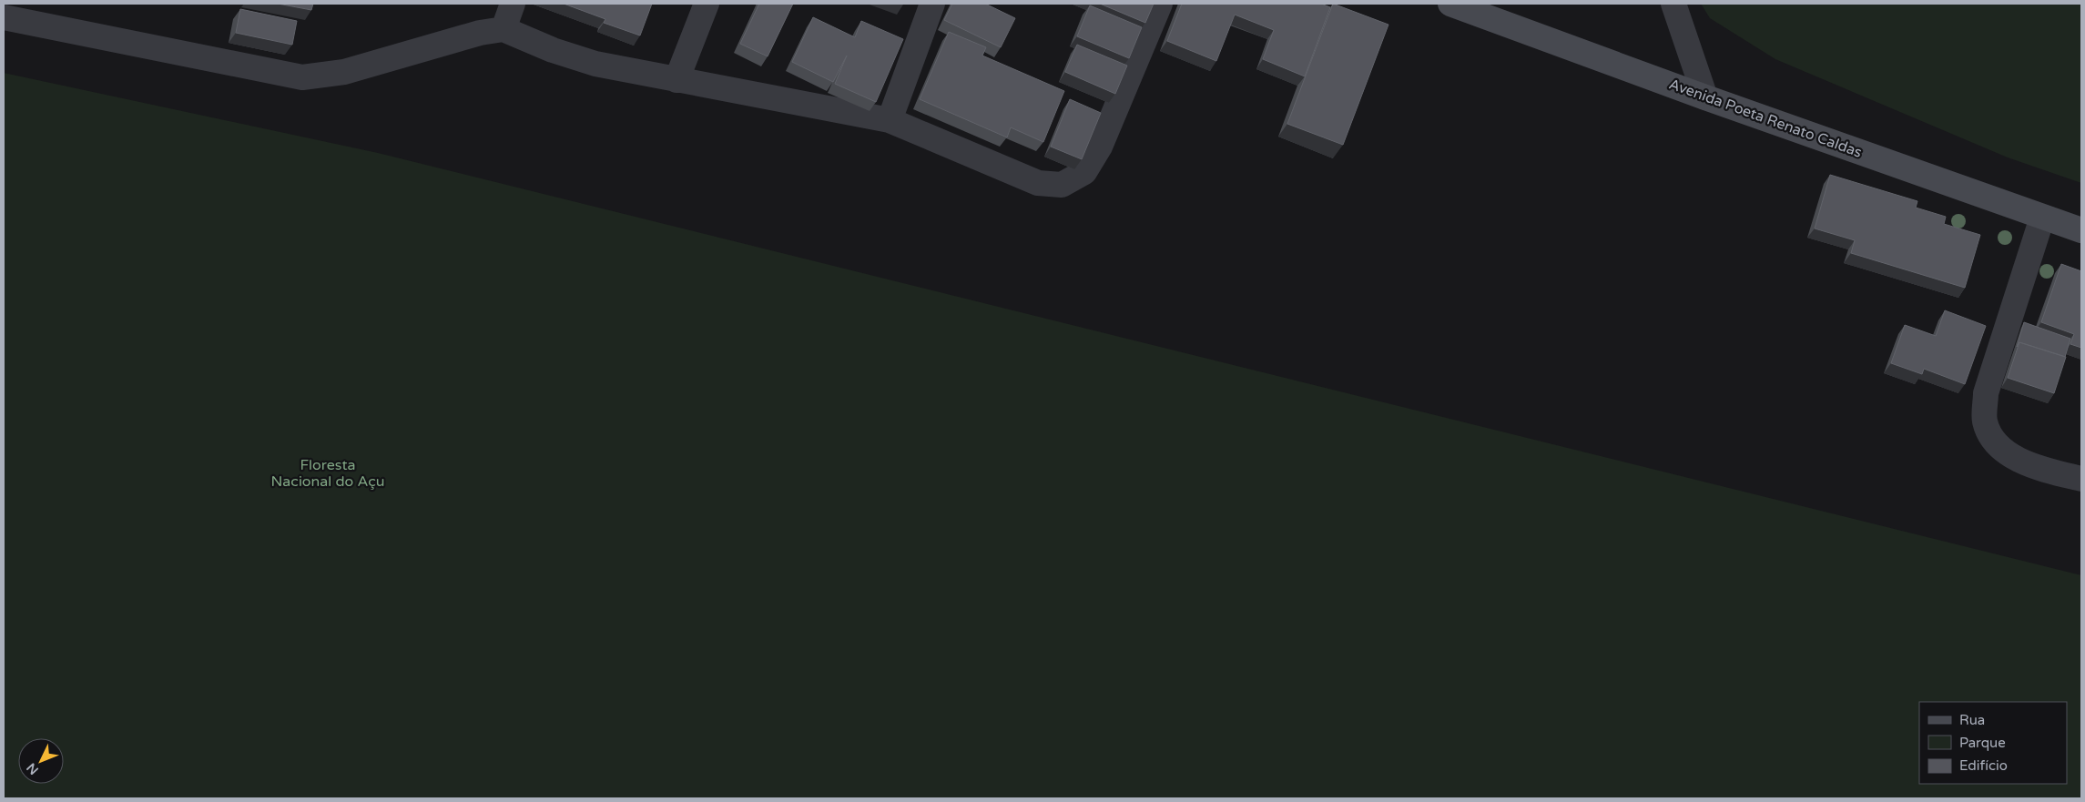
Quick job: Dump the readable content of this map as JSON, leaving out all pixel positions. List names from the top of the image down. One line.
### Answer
{"streets":{"main road":["Avenida Poeta Renato Caldas"]},"parks":["Floresta Nacional do Açu"],"legend":["Rua","Parque","Edifício"],"north":"bottom left"}
